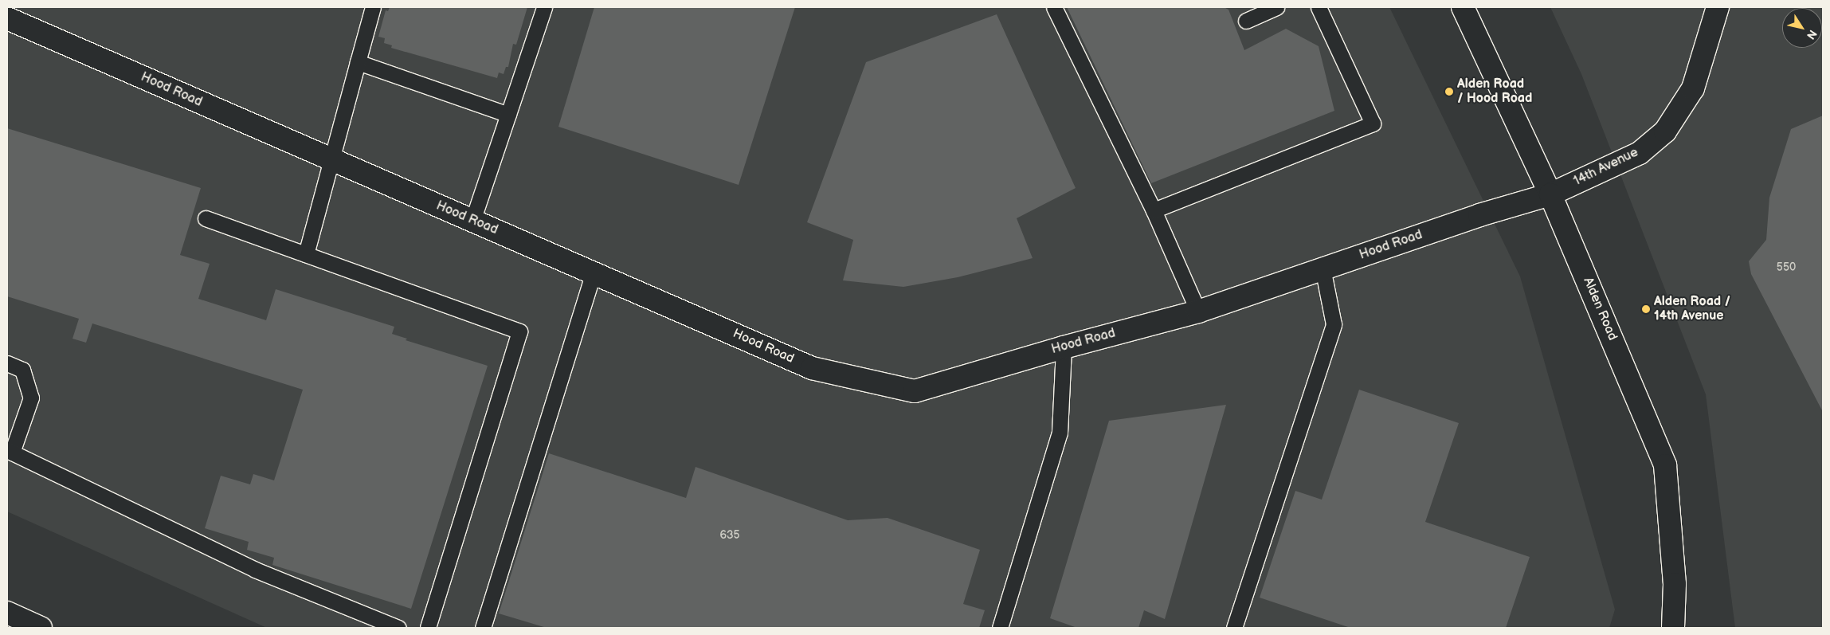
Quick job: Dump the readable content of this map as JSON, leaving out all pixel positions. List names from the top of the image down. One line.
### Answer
{"streets":{"street":["Hood Road","14th Avenue","Alden Road"]},"crossings":[["Hood Road","14th Avenue"],["Hood Road","Alden Road"],["14th Avenue","Alden Road"]],"places":["Alden Road / Hood Road","Alden Road / 14th Avenue"],"house_numbers":["550","635"],"north":"bottom right"}
